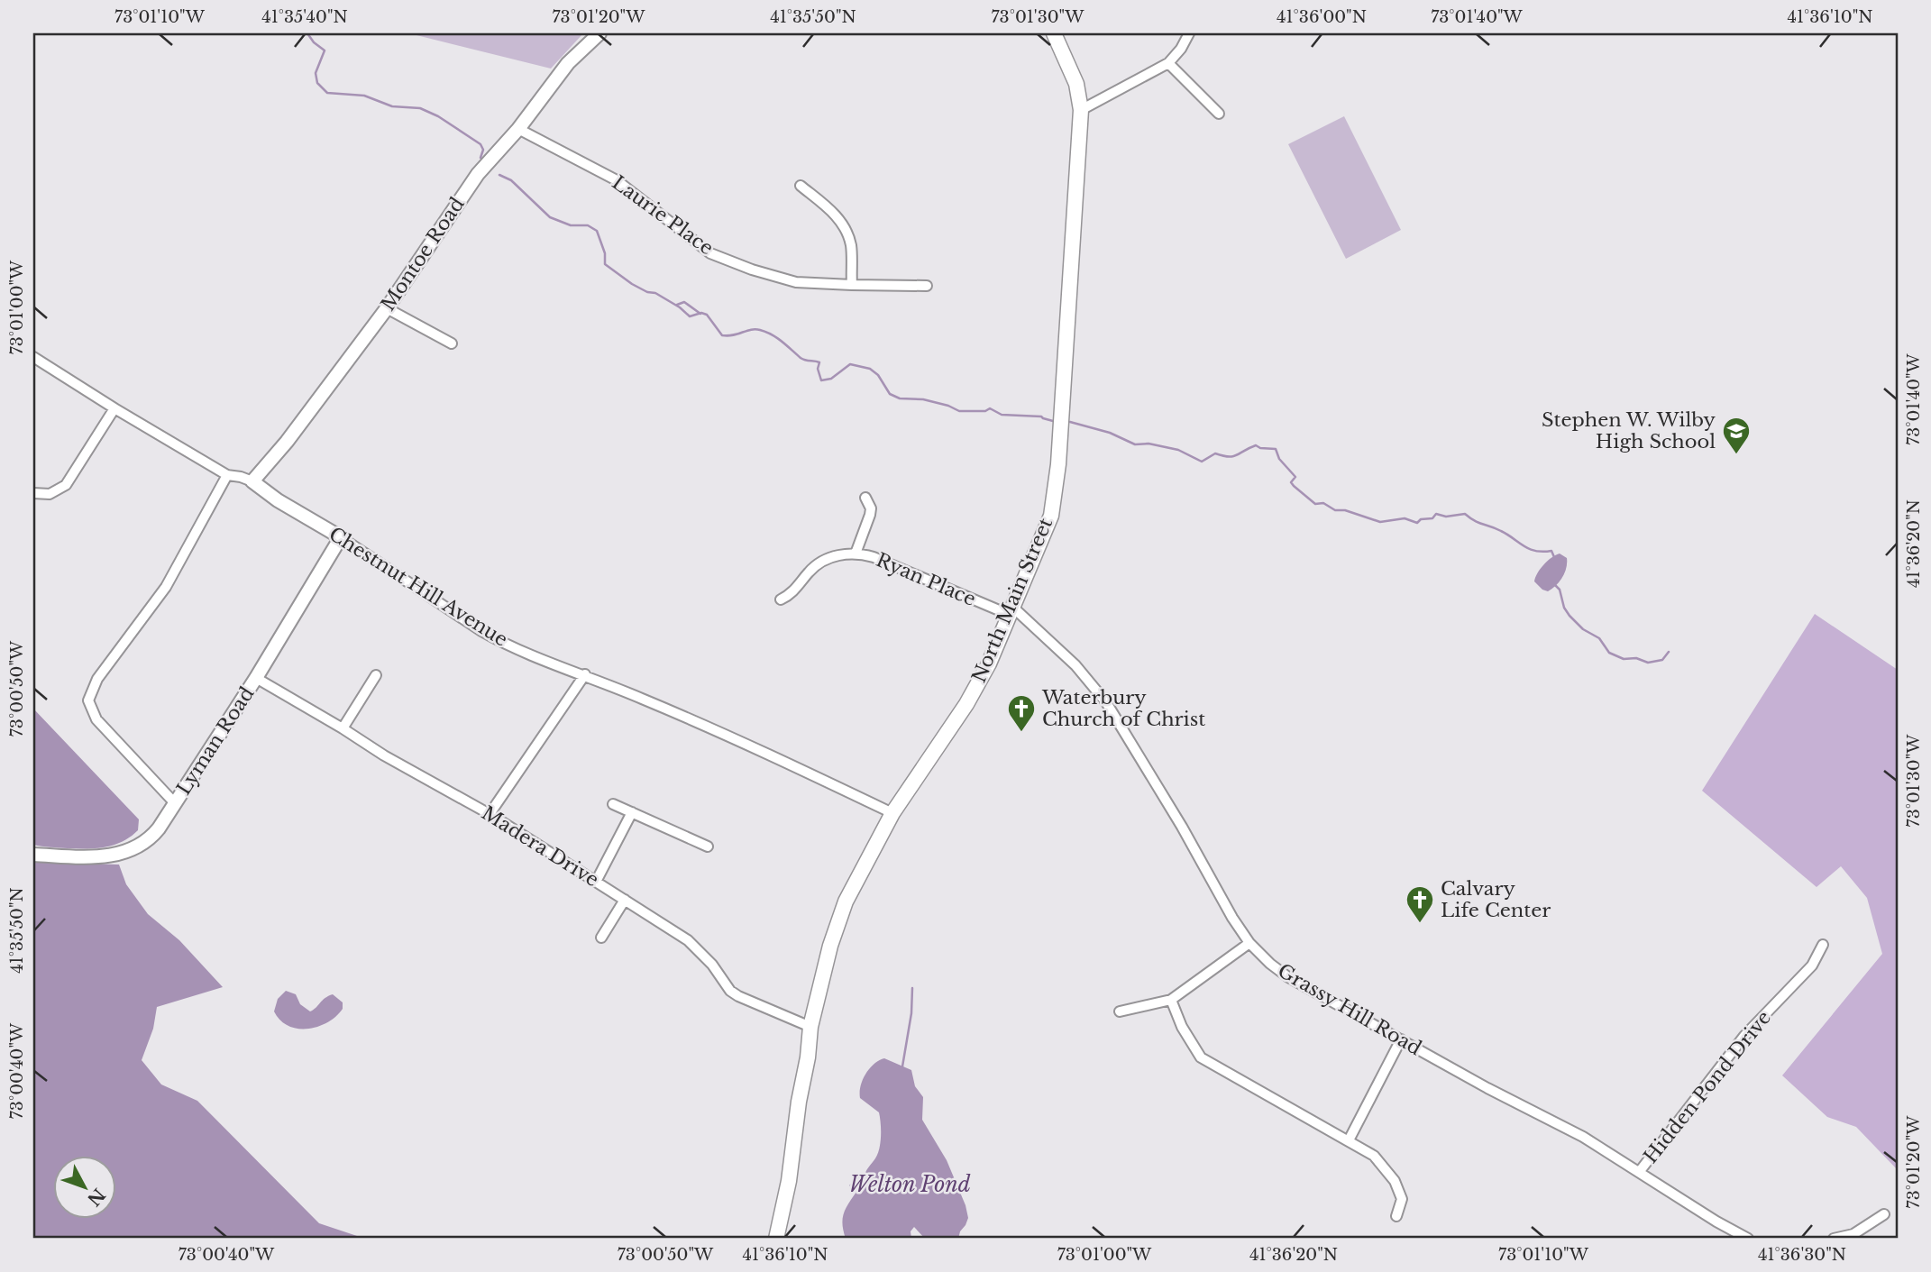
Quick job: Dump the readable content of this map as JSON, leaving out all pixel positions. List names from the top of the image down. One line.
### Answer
{"streets":{"main road":["North Main Street"],"street":["Laurie Place","Montoe Road","Ryan Place","Chestnut Hill Avenue","Lyman Road","Madera Drive","Grassy Hill Road","Hidden Pond Drive"]},"crossings":[["Laurie Place","Montoe Road"],["Montoe Road","Chestnut Hill Avenue"],["Ryan Place","North Main Street"],["Ryan Place","Grassy Hill Road"],["Chestnut Hill Avenue","North Main Street"],["Chestnut Hill Avenue","Lyman Road"],["North Main Street","Madera Drive"],["North Main Street","Grassy Hill Road"],["Lyman Road","Madera Drive"],["Grassy Hill Road","Hidden Pond Drive"]],"water":["Welton Pond"],"places":{"school or university":["Stephen W. Wilby High School"],"church":["Waterbury Church of Christ","Calvary Life Center"]},"north":"bottom right","coordinates":["73°01'10\"W","41°35'40\"N","73°01'20\"W","41°35'50\"N","73°01'30\"W","41°36'00\"N","73°01'40\"W","41°36'10\"N","73°01'00\"W","41°36'20\"N","73°00'50\"W","73°00'40\"W","41°36'30\"N"]}
